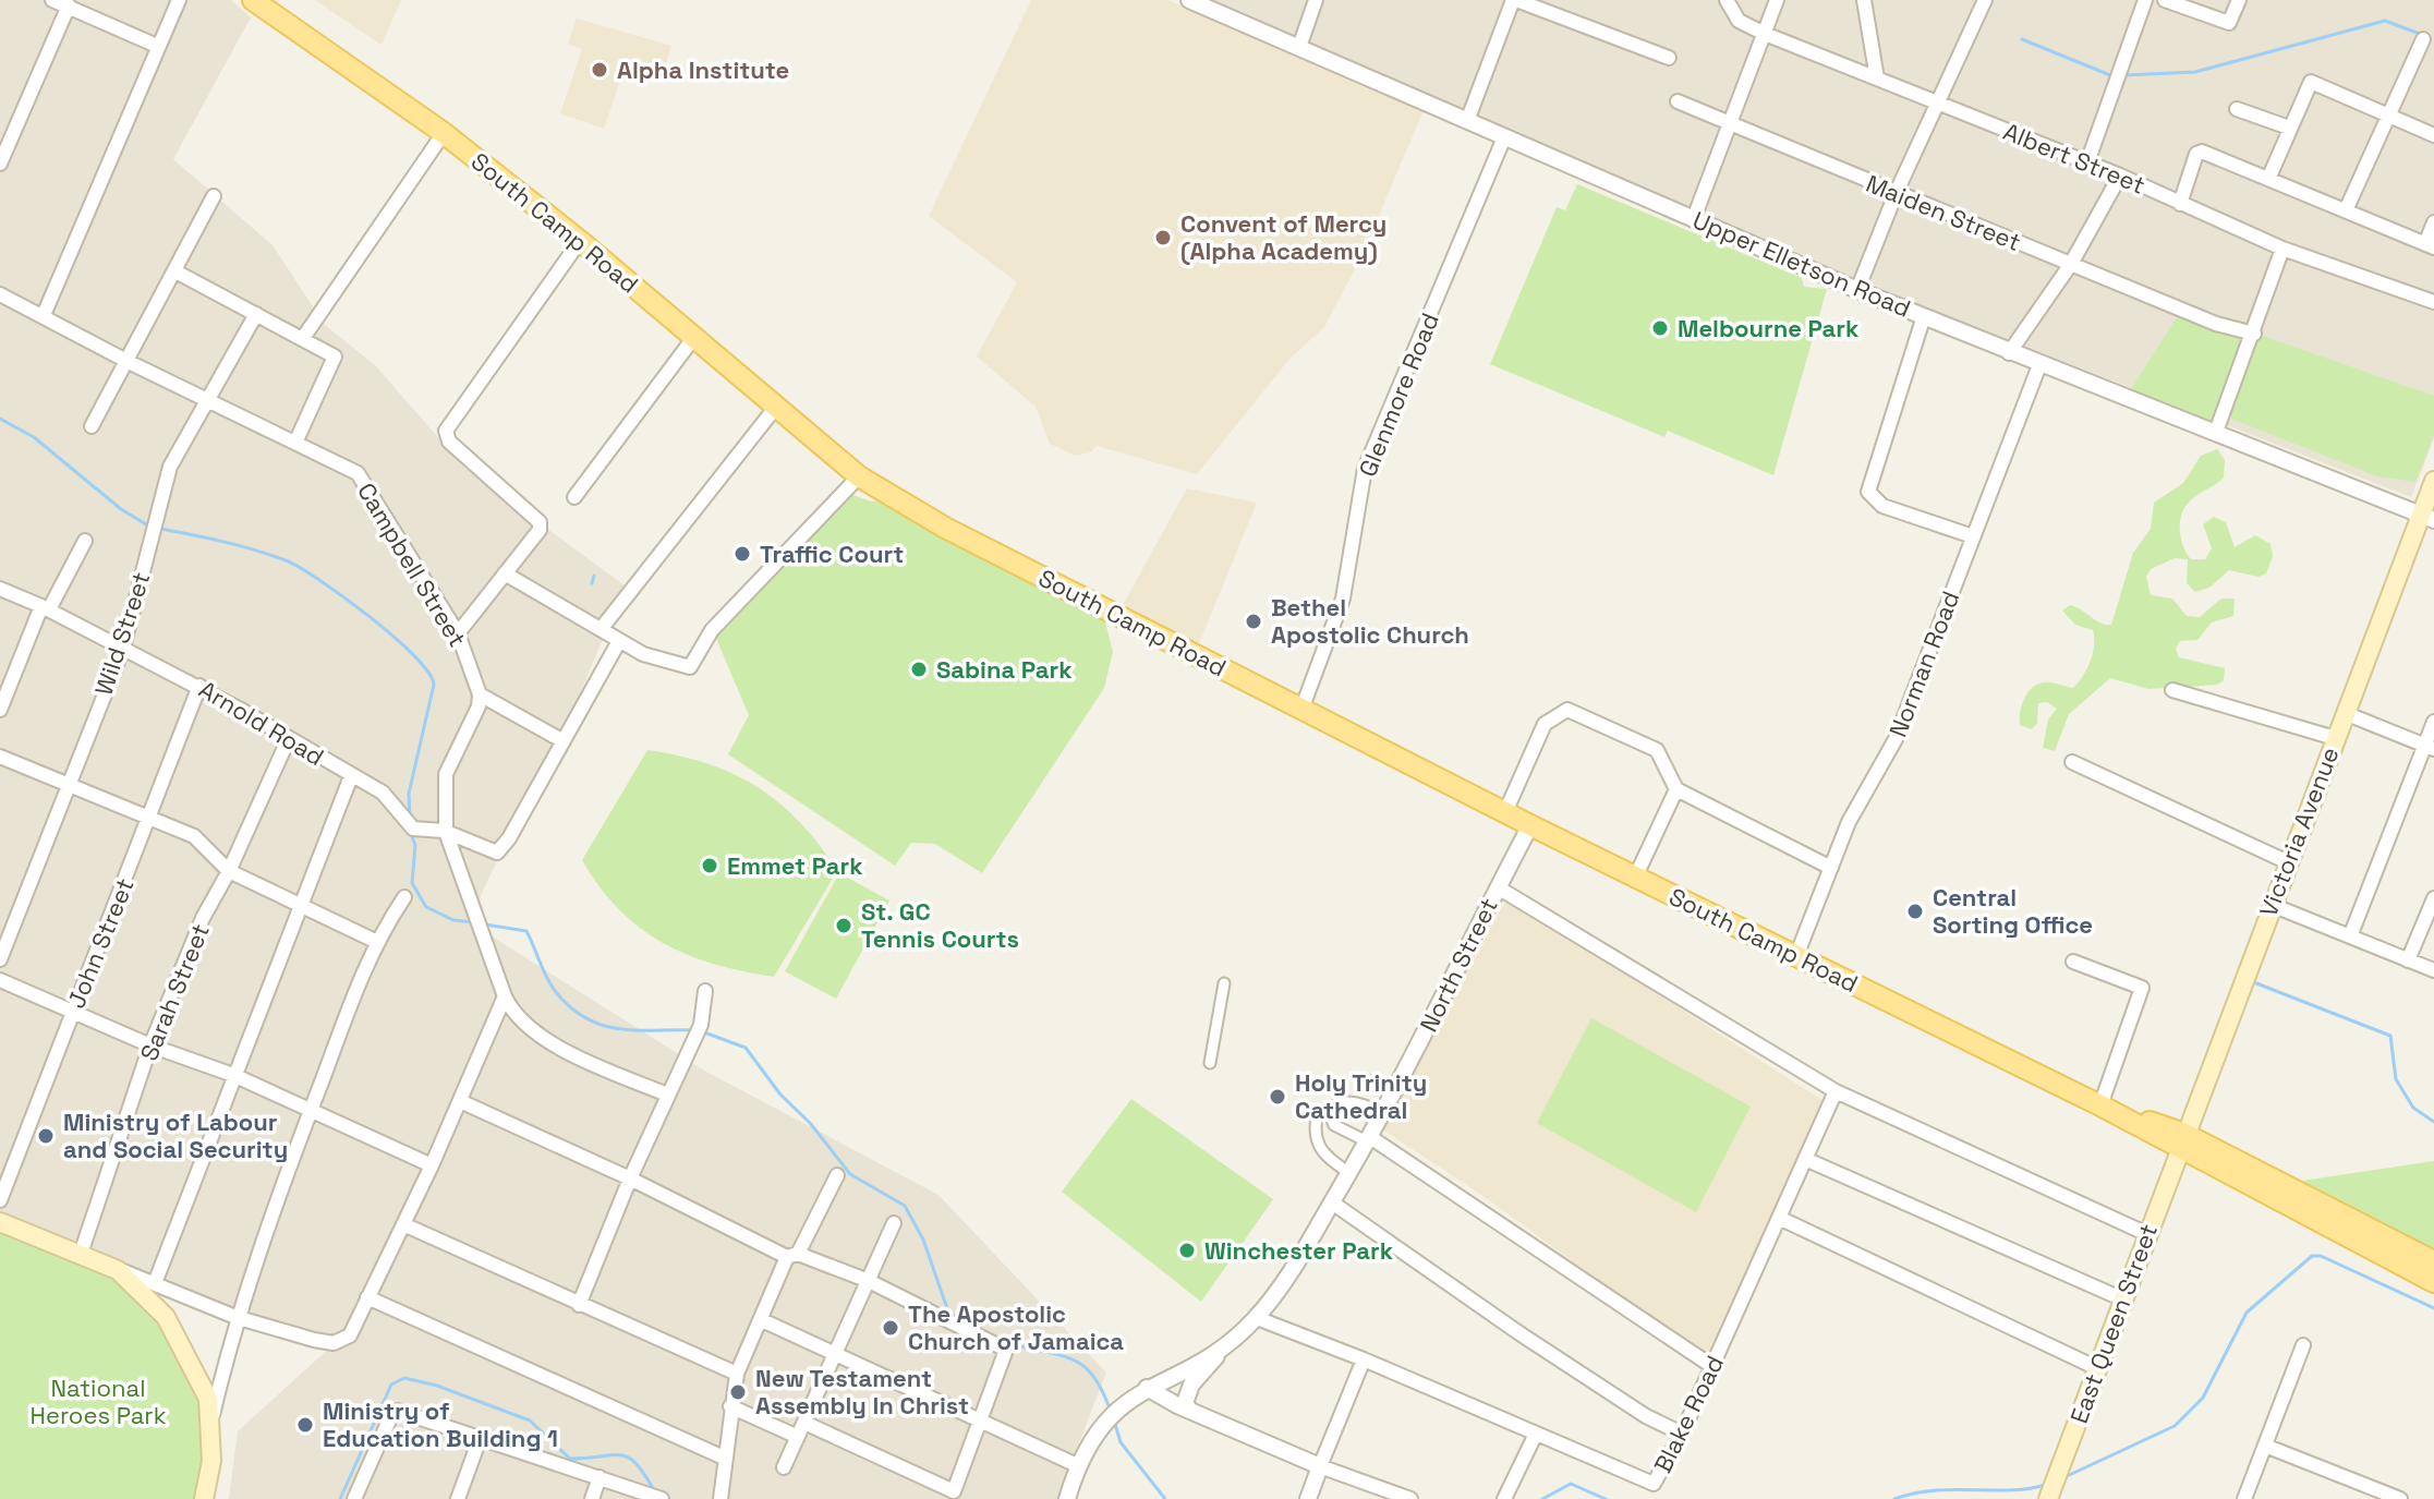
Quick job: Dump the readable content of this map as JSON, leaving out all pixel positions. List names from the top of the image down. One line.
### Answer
{"streets":{"main road":["South Camp Road","Victoria Avenue","East Queen Street"],"street":["Albert Street","Maiden Street","Upper Elletson Road","Glenmore Road","Campbell Street","Wild Street","Norman Road","Arnold Road","John Street","North Street","Sarah Street","Blake Road"]},"crossings":[["South Camp Road","Glenmore Road"],["South Camp Road","Norman Road"],["South Camp Road","Victoria Avenue"],["South Camp Road","North Street"],["South Camp Road","East Queen Street"],["Upper Elletson Road","Glenmore Road"],["Upper Elletson Road","Norman Road"],["Upper Elletson Road","Victoria Avenue"],["Campbell Street","Wild Street"],["Wild Street","Arnold Road"],["Arnold Road","John Street"],["Arnold Road","Sarah Street"],["Victoria Avenue","East Queen Street"],["North Street","Blake Road"]],"parks":["National Heroes Park"],"places":["Alpha Institute","Convent of Mercy (Alpha Academy)","Melbourne Park","Traffic Court","Bethel Apostolic Church","Sabina Park","Emmet Park","Central Sorting Office","St. GC Tennis Courts","Holy Trinity Cathedral","Ministry of Labour and Social Security","Winchester Park","The Apostolic Church of Jamaica","New Testament Assembly In Christ","Ministry of Education Building 1"]}
